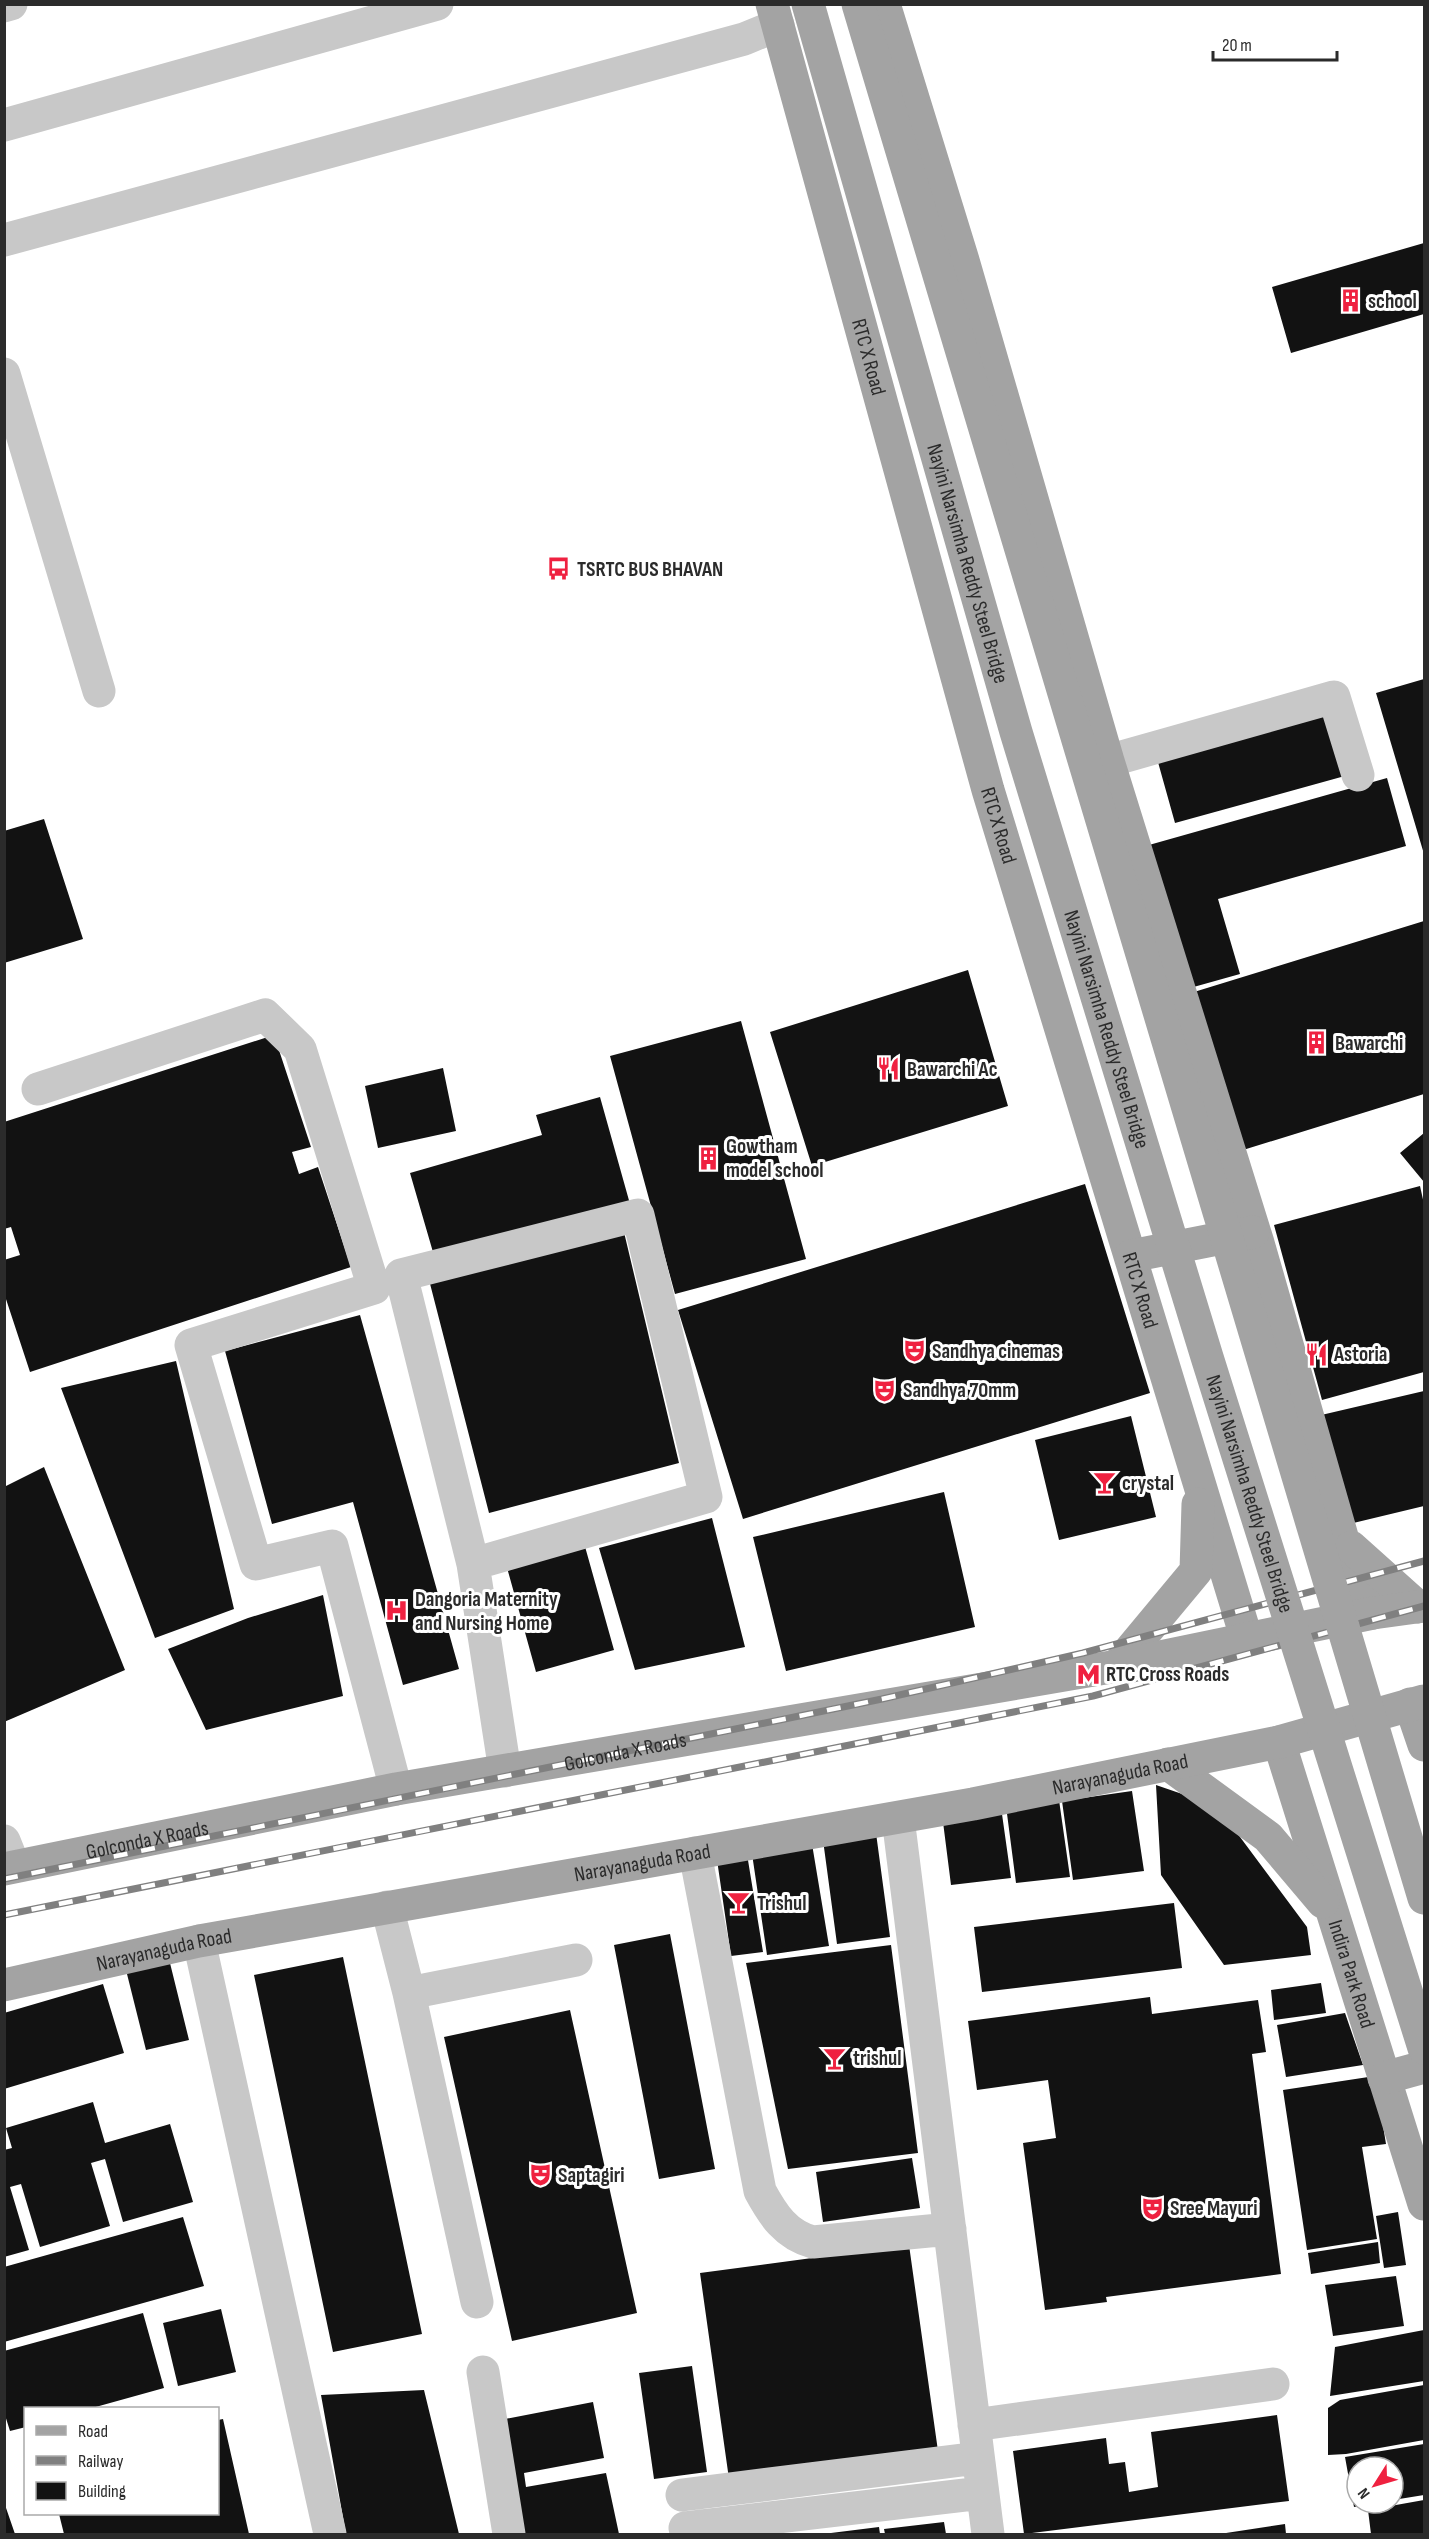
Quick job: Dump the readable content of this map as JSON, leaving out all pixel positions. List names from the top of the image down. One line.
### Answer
{"streets":{"main road":["RTC X Road","Nayini Narsimha Reddy Steel Bridge","Golconda X Roads","Narayanaguda Road","Indira Park Road"]},"crossings":[["RTC X Road","Golconda X Roads"],["Narayanaguda Road","Indira Park Road"]],"places":{"building":["school","Bawarchi","Gowtham model school"],"bus stop":["TSRTC BUS BHAVAN"],"restaurant":["Bawarchi Ac","Astoria"],"theatre":["Sandhya cinemas","Sandhya 70mm","Saptagiri","Sree Mayuri"],"bar":["crystal","Trishul","trishul"],"hospital":["Dangoria Maternity and Nursing Home"],"metro station":["RTC Cross Roads"]},"legend":["Road","Railway","Building"],"scale_bar":"20 m","north":"bottom left"}
